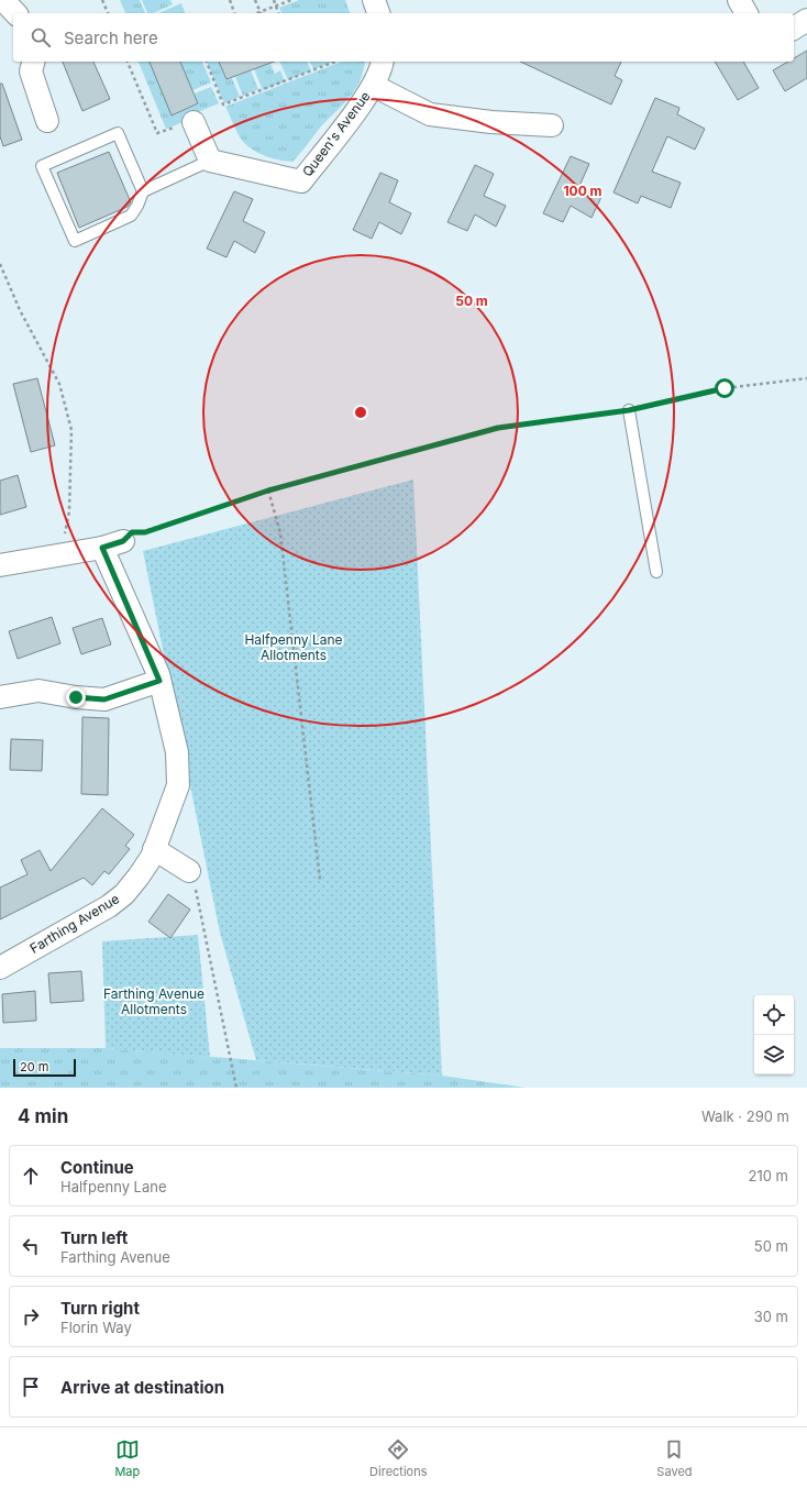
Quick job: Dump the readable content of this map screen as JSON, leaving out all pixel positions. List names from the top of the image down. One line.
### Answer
{"streets":{"street":["Queen's Avenue","Farthing Avenue"]},"parks":["Halfpenny Lane Allotments","Farthing Avenue Allotments"],"scale_bar":"20 m","page":{"search":"Search here","scale":"20 m","heading":["4 min","Walk · 290 m"],"list":[["Continue","Halfpenny Lane","210 m"],["Turn left","Farthing Avenue","50 m"],["Turn right","Florin Way","30 m"],"Arrive at destination"],"nav":["Map","Directions","Saved"]},"rings":["100 m","50 m"]}
